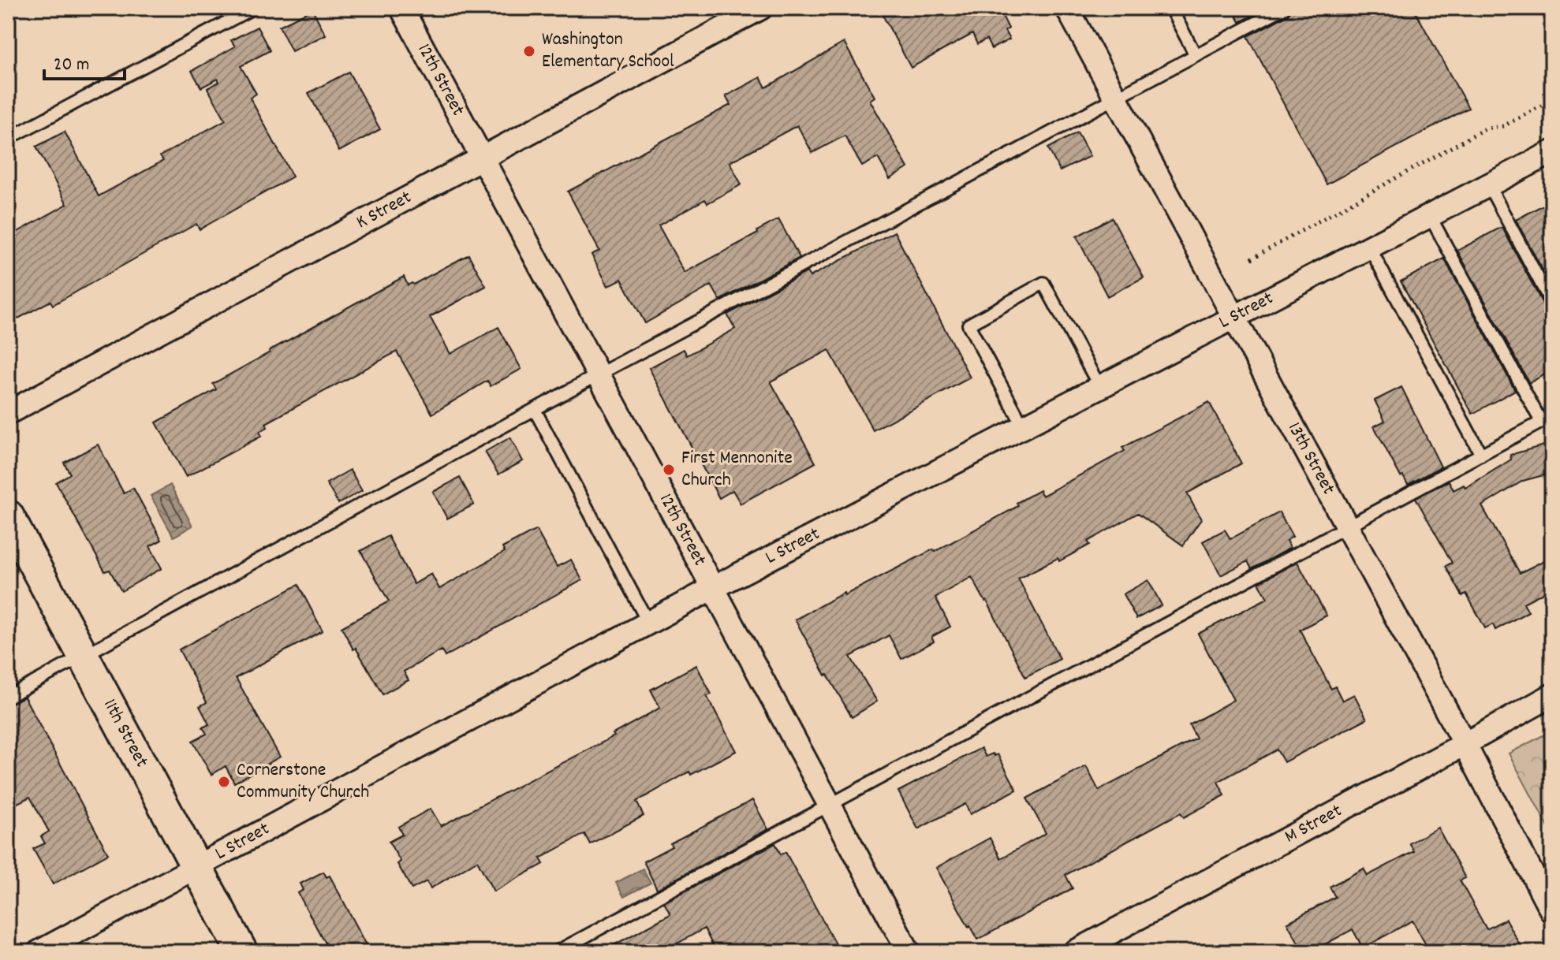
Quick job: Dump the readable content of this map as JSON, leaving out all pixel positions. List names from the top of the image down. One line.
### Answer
{"streets":{"street":["12th Street","K Street","L Street","13th Street","11th Street","M Street"]},"crossings":[["12th Street","K Street"],["12th Street","L Street"],["L Street","13th Street"],["L Street","11th Street"],["13th Street","M Street"]],"places":["Washington Elementary School","First Mennonite Church","Cornerstone Community Church"],"scale_bar":"20 m"}
